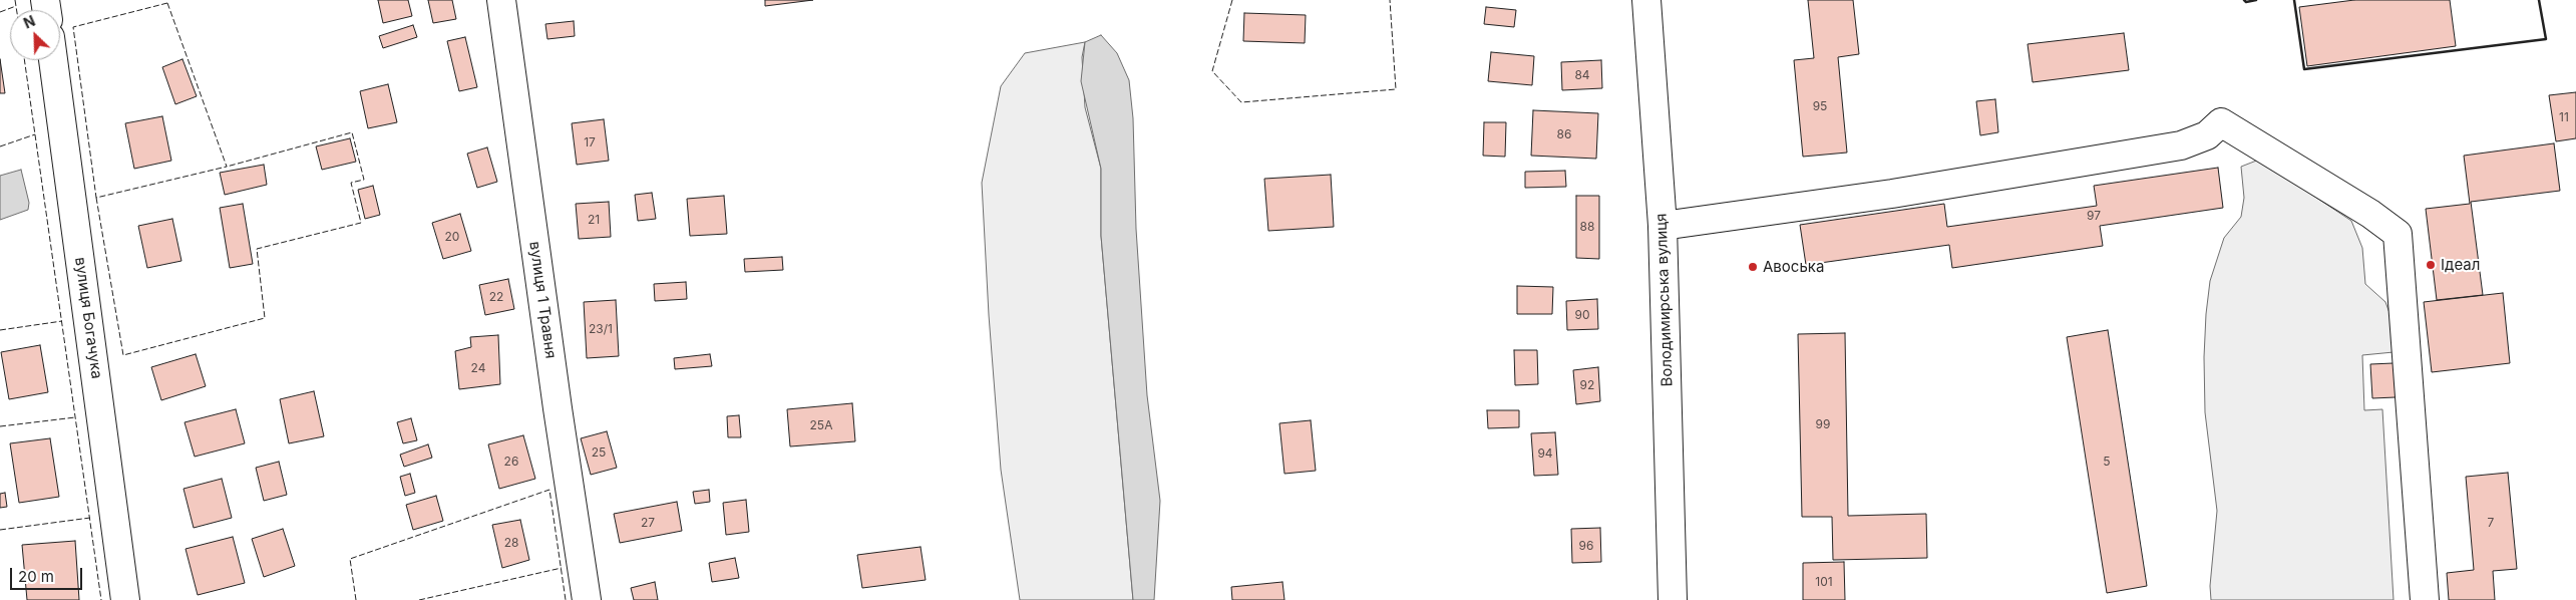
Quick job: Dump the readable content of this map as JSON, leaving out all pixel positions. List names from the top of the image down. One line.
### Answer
{"streets":{"street":["вулиця 1 Травня","Володимирська вулиця","вулиця Богачука"]},"places":["Ідеал","Авоська"],"house_numbers":["84","95","11","86","17","97","21","88","20","22","90","23/1","24","92","99","25А","25","94","26","5","27","7","28","96","101"],"scale_bar":"20 m","north":"top left"}
